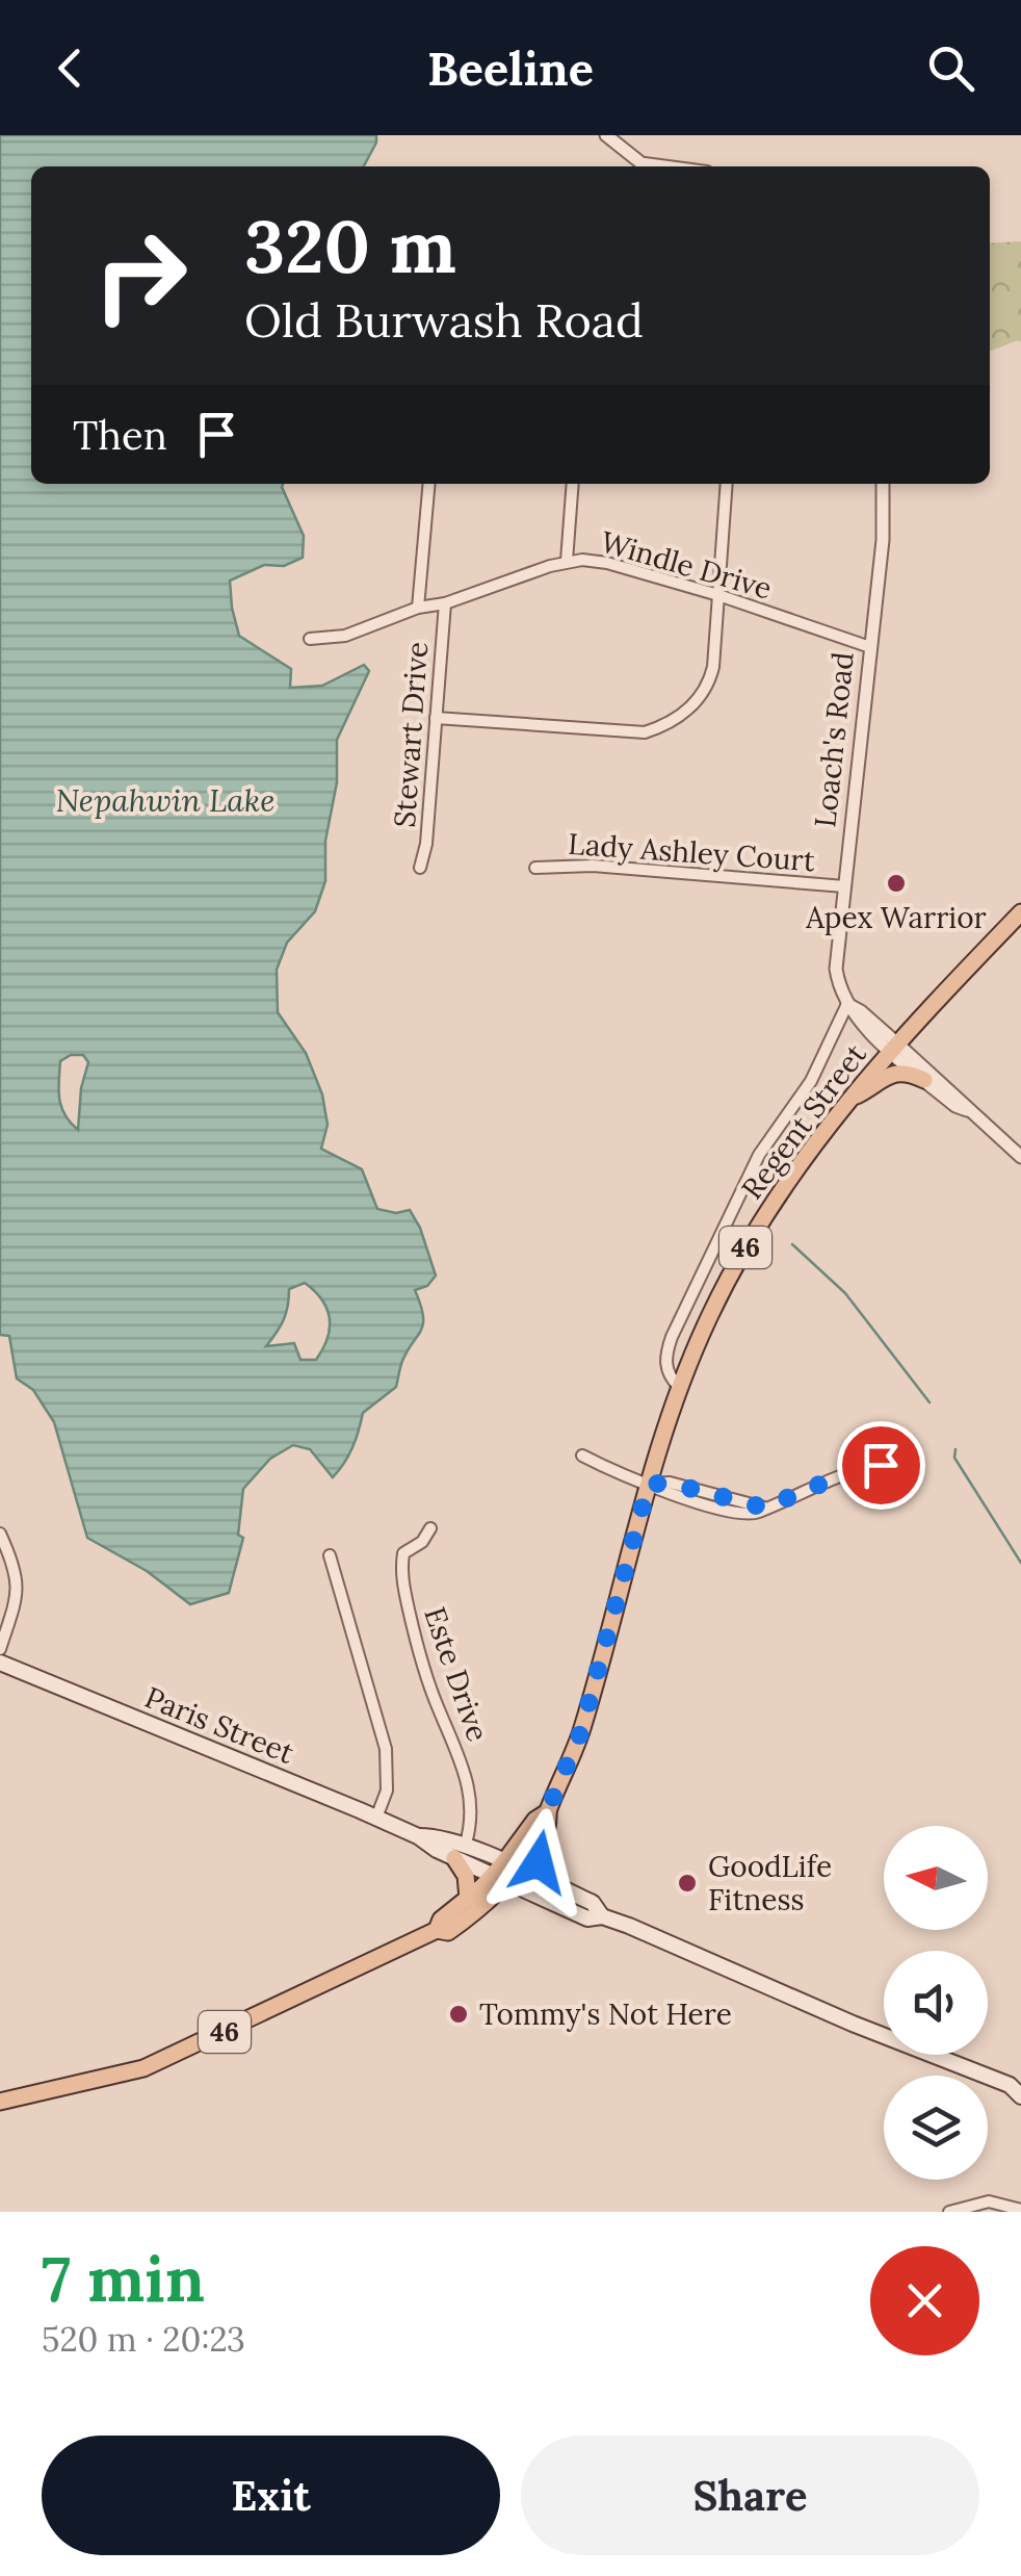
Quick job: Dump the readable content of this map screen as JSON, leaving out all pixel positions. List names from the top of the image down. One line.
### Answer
{"streets":{"main road":["Regent Street","46","Paris Street"],"street":["Windle Drive","Stewart Drive","Loach's Road","Lady Ashley Court","Este Drive"]},"crossings":[["Windle Drive","Stewart Drive"],["Windle Drive","Loach's Road"],["Loach's Road","Lady Ashley Court"],["Regent Street","Paris Street"],["Este Drive","Paris Street"]],"water":["Nepahwin Lake"],"places":["Apex Warrior","GoodLife Fitness","Tommy's Not Here"],"north":"left","page":{"header":"Beeline","turn":["320 m","Old Burwash Road"],"then":"Then","heading":["7 min","520 m · 20:23"],"buttons":["Exit","Share"]}}
